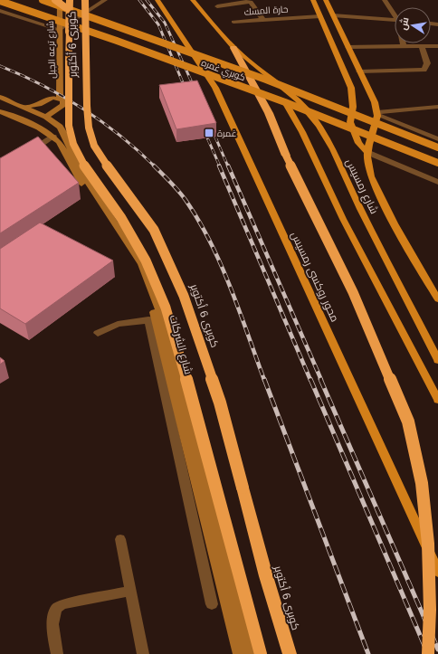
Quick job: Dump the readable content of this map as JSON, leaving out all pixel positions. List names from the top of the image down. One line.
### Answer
{"streets":{"highway":["كوبرى 6 أكتوبر"],"main road":["شارع ترعه الجبل","كوبري غمره","شارع رمسيس","محور روكسى رمسيس","شارع الشركات"],"street":["حارة المسك"]},"crossings":[["حارة المسك","شارع رمسيس"],["كوبرى 6 أكتوبر","كوبري غمره"],["شارع ترعه الجبل","شارع الشركات"]],"places":{"transit":["غمرة"]},"north":"left"}
